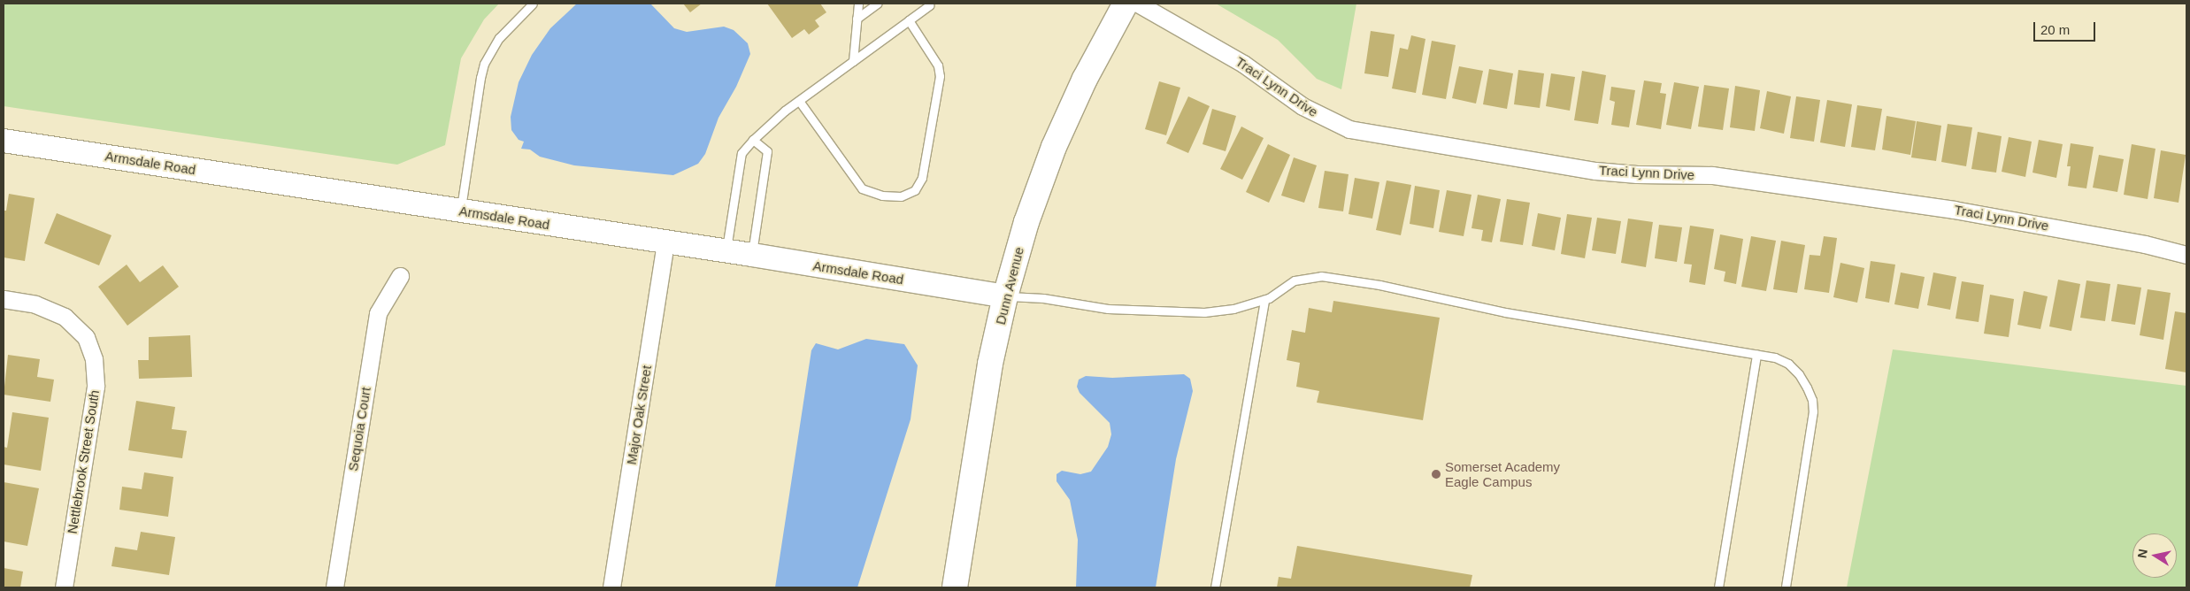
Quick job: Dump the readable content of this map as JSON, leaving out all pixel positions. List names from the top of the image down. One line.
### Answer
{"streets":{"main road":["Dunn Avenue"],"street":["Traci Lynn Drive","Armsdale Road","Major Oak Street","Sequoia Court","Nettlebrook Street South"]},"crossings":[["Armsdale Road","Dunn Avenue"],["Armsdale Road","Major Oak Street"]],"places":["Somerset Academy Eagle Campus"],"scale_bar":"20 m","north":"left"}
